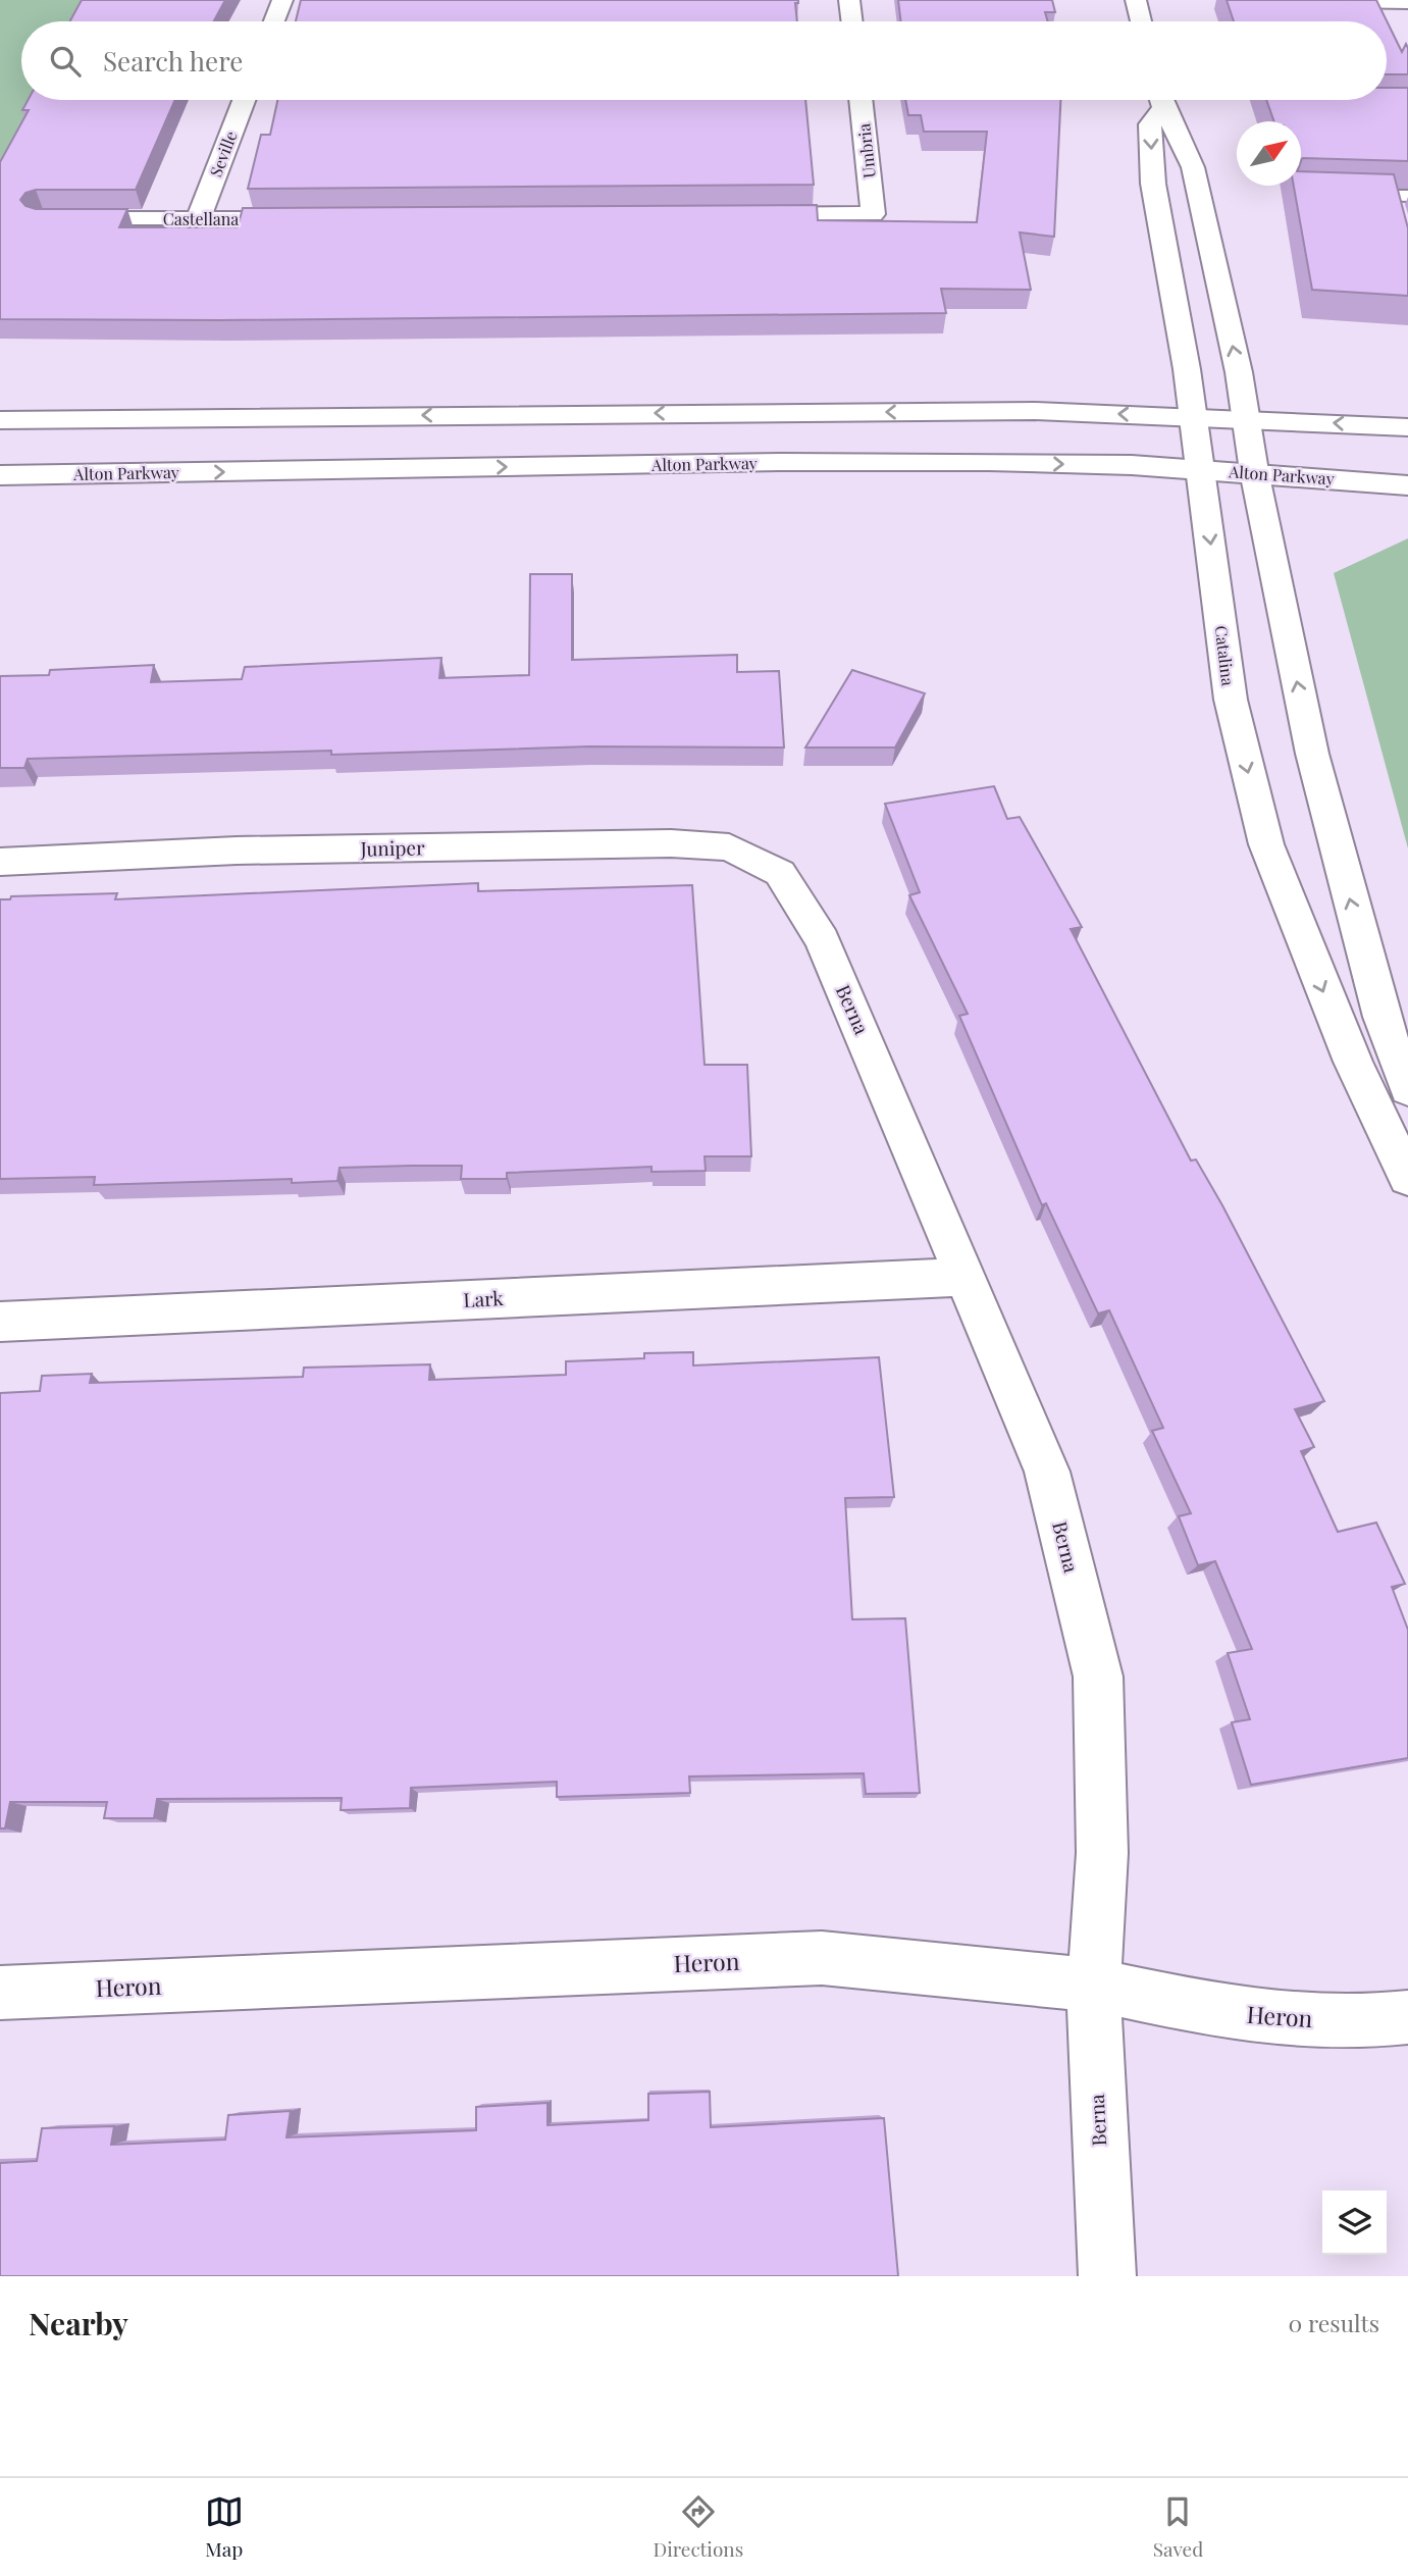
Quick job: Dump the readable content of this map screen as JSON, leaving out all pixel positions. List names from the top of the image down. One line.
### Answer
{"streets":{"street":["Umbria","Seville","Castellana","Alton Parkway","Catalina","Juniper","Berna","Lark","Heron"]},"crossings":[["Seville","Castellana"],["Alton Parkway","Catalina"],["Juniper","Berna"],["Berna","Lark"],["Berna","Heron"]],"north":"top right","page":{"search":"Search here","heading":["Nearby","0 results"],"nav":["Map","Directions","Saved"]}}
